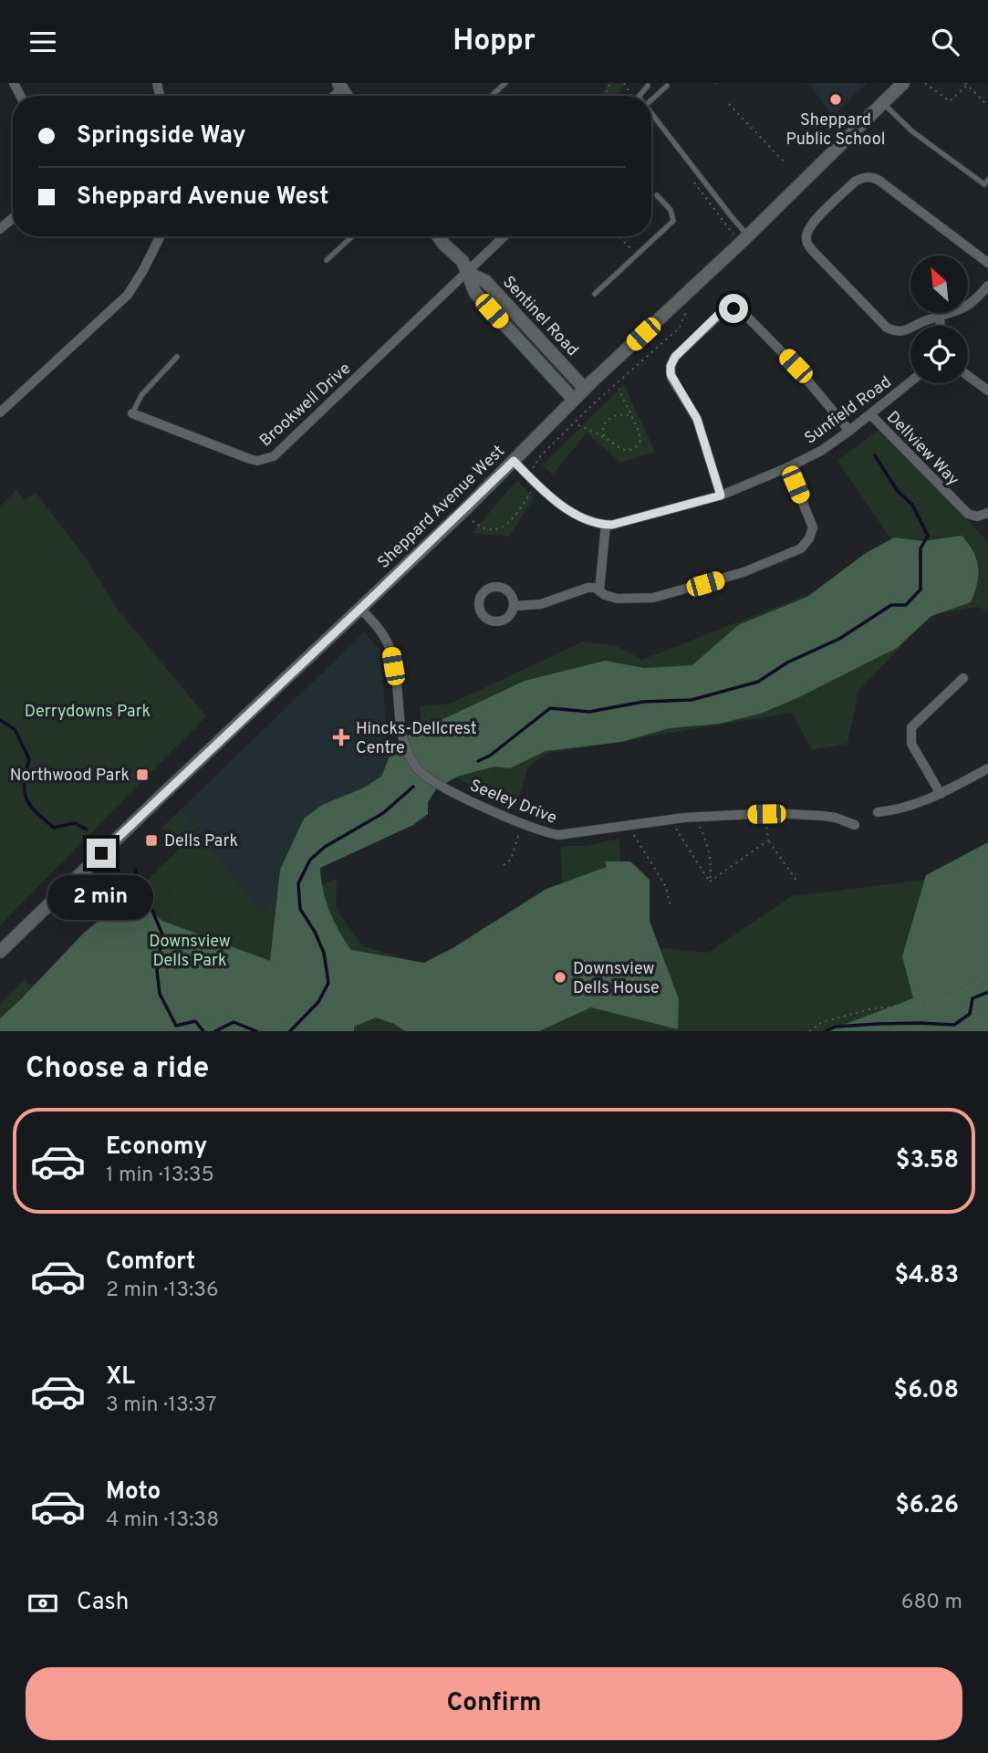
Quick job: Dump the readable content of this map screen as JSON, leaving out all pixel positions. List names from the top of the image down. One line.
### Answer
{"streets":{"main road":["Sentinel Road","Sheppard Avenue West"],"street":["Brookwell Drive","Sunfield Road","Dellview Way","Seeley Drive"]},"crossings":[["Sentinel Road","Brookwell Drive"],["Sentinel Road","Sheppard Avenue West"],["Sunfield Road","Dellview Way"],["Sheppard Avenue West","Seeley Drive"]],"parks":["Derrydowns Park","Downsview Dells Park"],"places":{"other":["Sheppard Public School","Downsview Dells House"],"health":["Hincks-Dellcrest Centre"],"transit":["Northwood Park","Dells Park"]},"north":"top left","page":{"header":"Hoppr","banner":["Springside Way","Sheppard Avenue West"],"bubble":"2 min","heading":"Choose a ride","list":[{"name":"Economy","note":"1 min · 13:35","value":"$3.58"},{"name":"Comfort","note":"2 min · 13:36","value":"$4.83"},{"name":"XL","note":"3 min · 13:37","value":"$6.08"},{"name":"Moto","note":"4 min · 13:38","value":"$6.26"}],"pay":["Cash","680 m"],"buttons":"Confirm"}}
